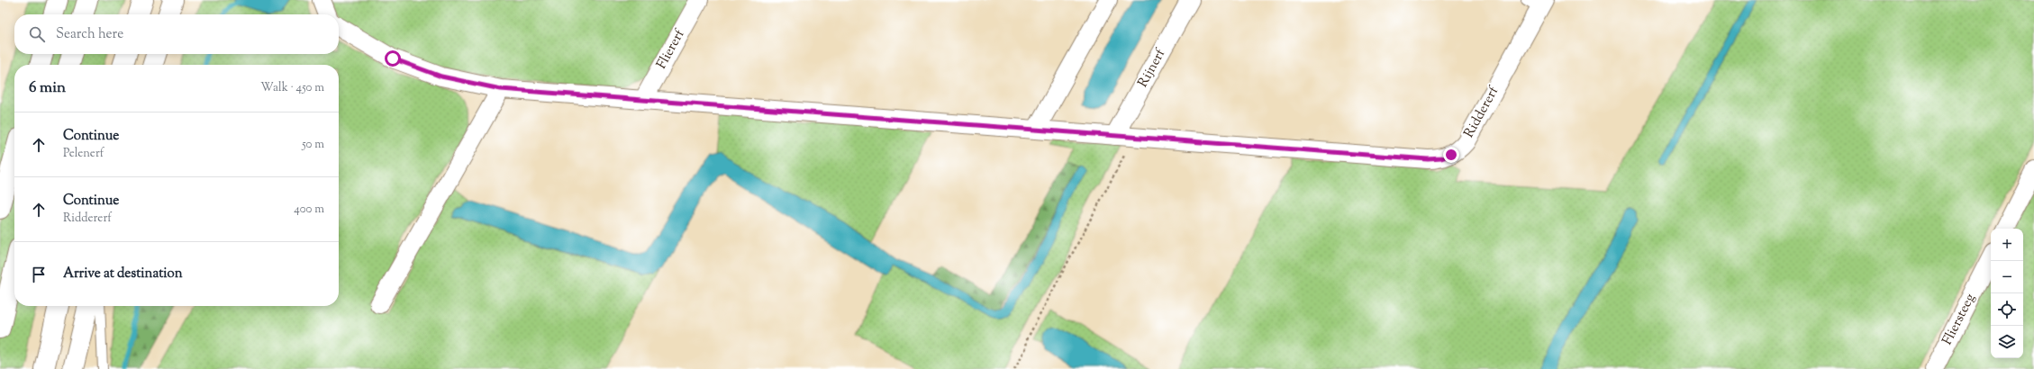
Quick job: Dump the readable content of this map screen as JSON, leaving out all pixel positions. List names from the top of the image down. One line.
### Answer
{"streets":{"street":["Fliererf","Rijnerf","Riddererf","Fliersteeg"]},"crossings":[["Fliererf","Riddererf"],["Rijnerf","Riddererf"]],"page":{"search":"Search here","heading":["6 min","Walk · 450 m"],"list":[["Continue","Pelenerf","50 m"],["Continue","Riddererf","400 m"],"Arrive at destination"],"map_buttons":["+","−"]}}
